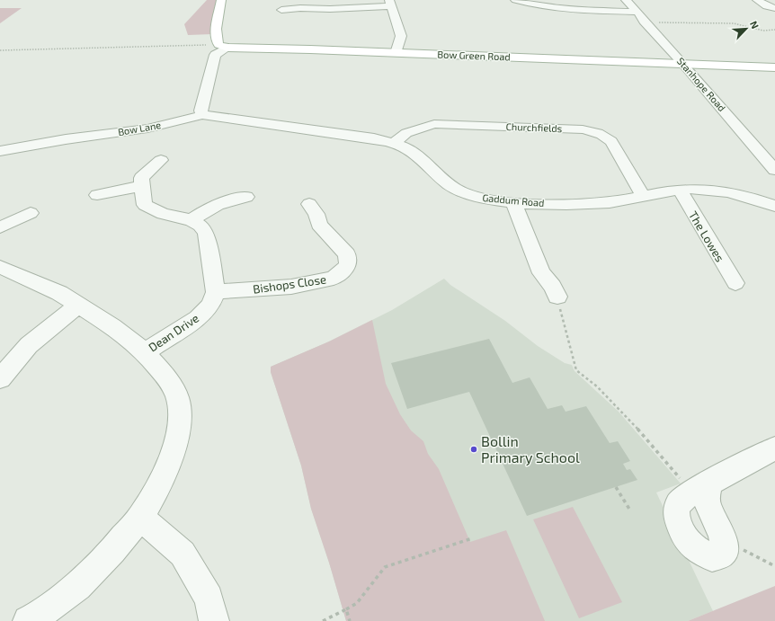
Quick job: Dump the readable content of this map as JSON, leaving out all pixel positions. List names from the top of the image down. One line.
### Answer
{"streets":{"main road":["Bow Green Road"],"street":["Stanhope Road","Churchfields","Bow Lane","Gaddum Road","The Lowes","Bishops Close","Dean Drive"]},"crossings":[["Bow Green Road","Stanhope Road"],["Churchfields","Gaddum Road"],["Bow Lane","Gaddum Road"],["Gaddum Road","The Lowes"],["Bishops Close","Dean Drive"]],"places":["Bollin Primary School"],"north":"top right"}
